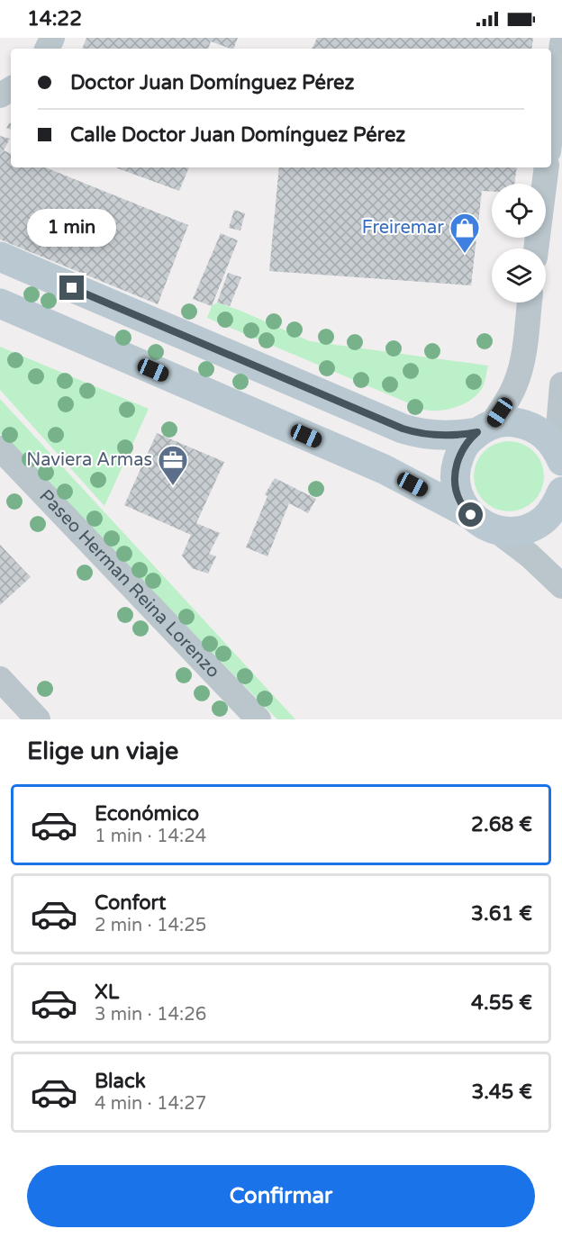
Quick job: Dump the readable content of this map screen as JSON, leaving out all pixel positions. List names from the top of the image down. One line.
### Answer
{"streets":{"street":["Paseo Herman Reina Lorenzo"]},"places":{"shop":["Freiremar"],"office":["Naviera Armas"]},"page":{"status":"14:22","banner":["Doctor Juan Domínguez Pérez","Calle Doctor Juan Domínguez Pérez"],"bubble":"1 min","heading":"Elige un viaje","list":[{"name":"Económico","note":"1 min · 14:24","value":"2.68 €"},{"name":"Confort","note":"2 min · 14:25","value":"3.61 €"},{"name":"XL","note":"3 min · 14:26","value":"4.55 €"},{"name":"Black","note":"4 min · 14:27","value":"3.45 €"}],"buttons":"Confirmar"}}
